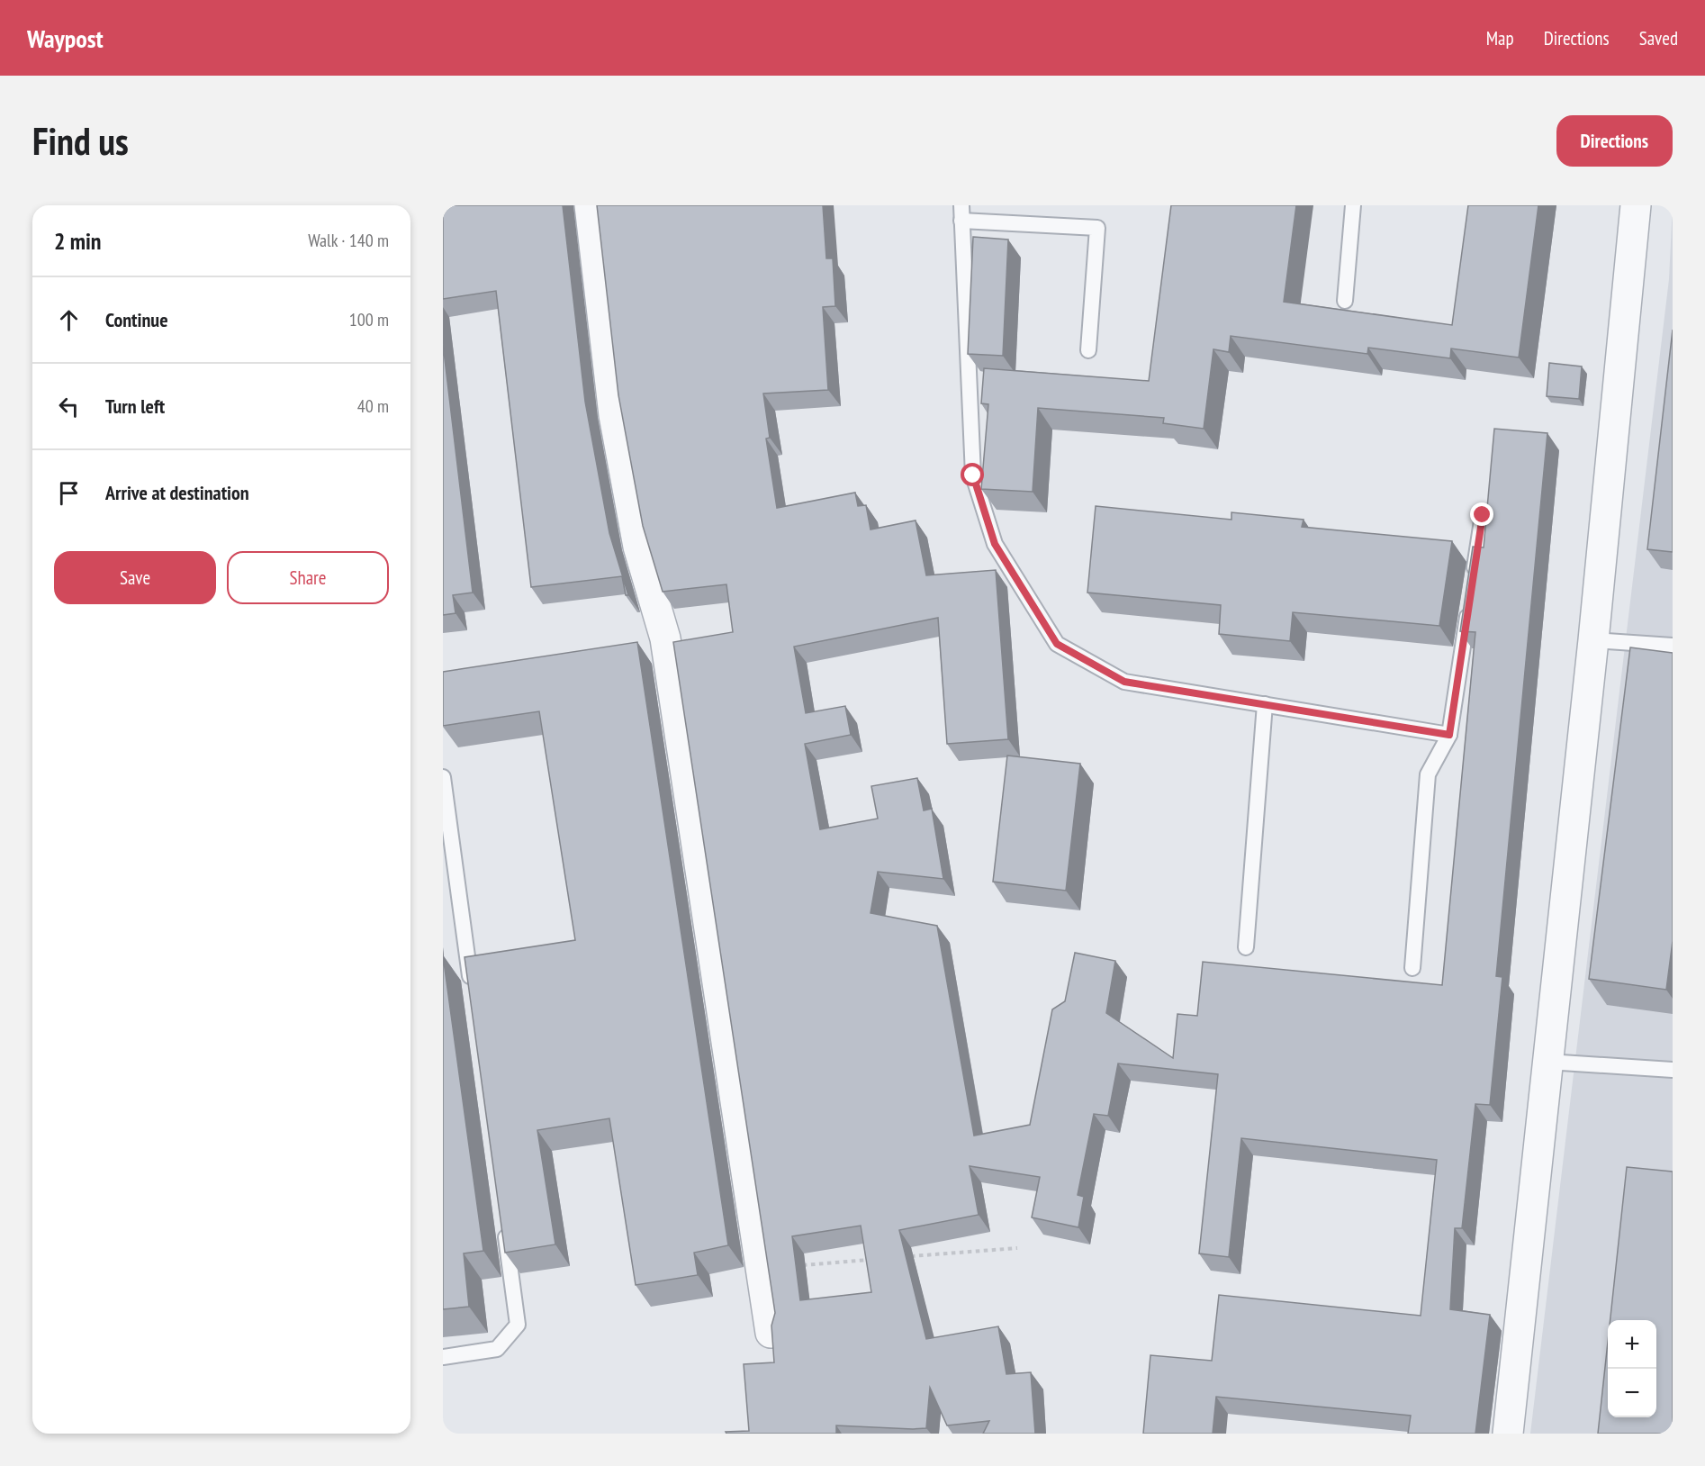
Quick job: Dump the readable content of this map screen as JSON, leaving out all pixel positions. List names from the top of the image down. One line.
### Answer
{"page":{"header":"Waypost","nav":["Map","Directions","Saved"],"buttons":["Directions",["Save","Share"]],"title":"Find us","heading":["2 min","Walk · 140 m"],"list":[["Continue","100 m"],["Turn left","40 m"],"Arrive at destination"],"map_buttons":["+","−"]}}
